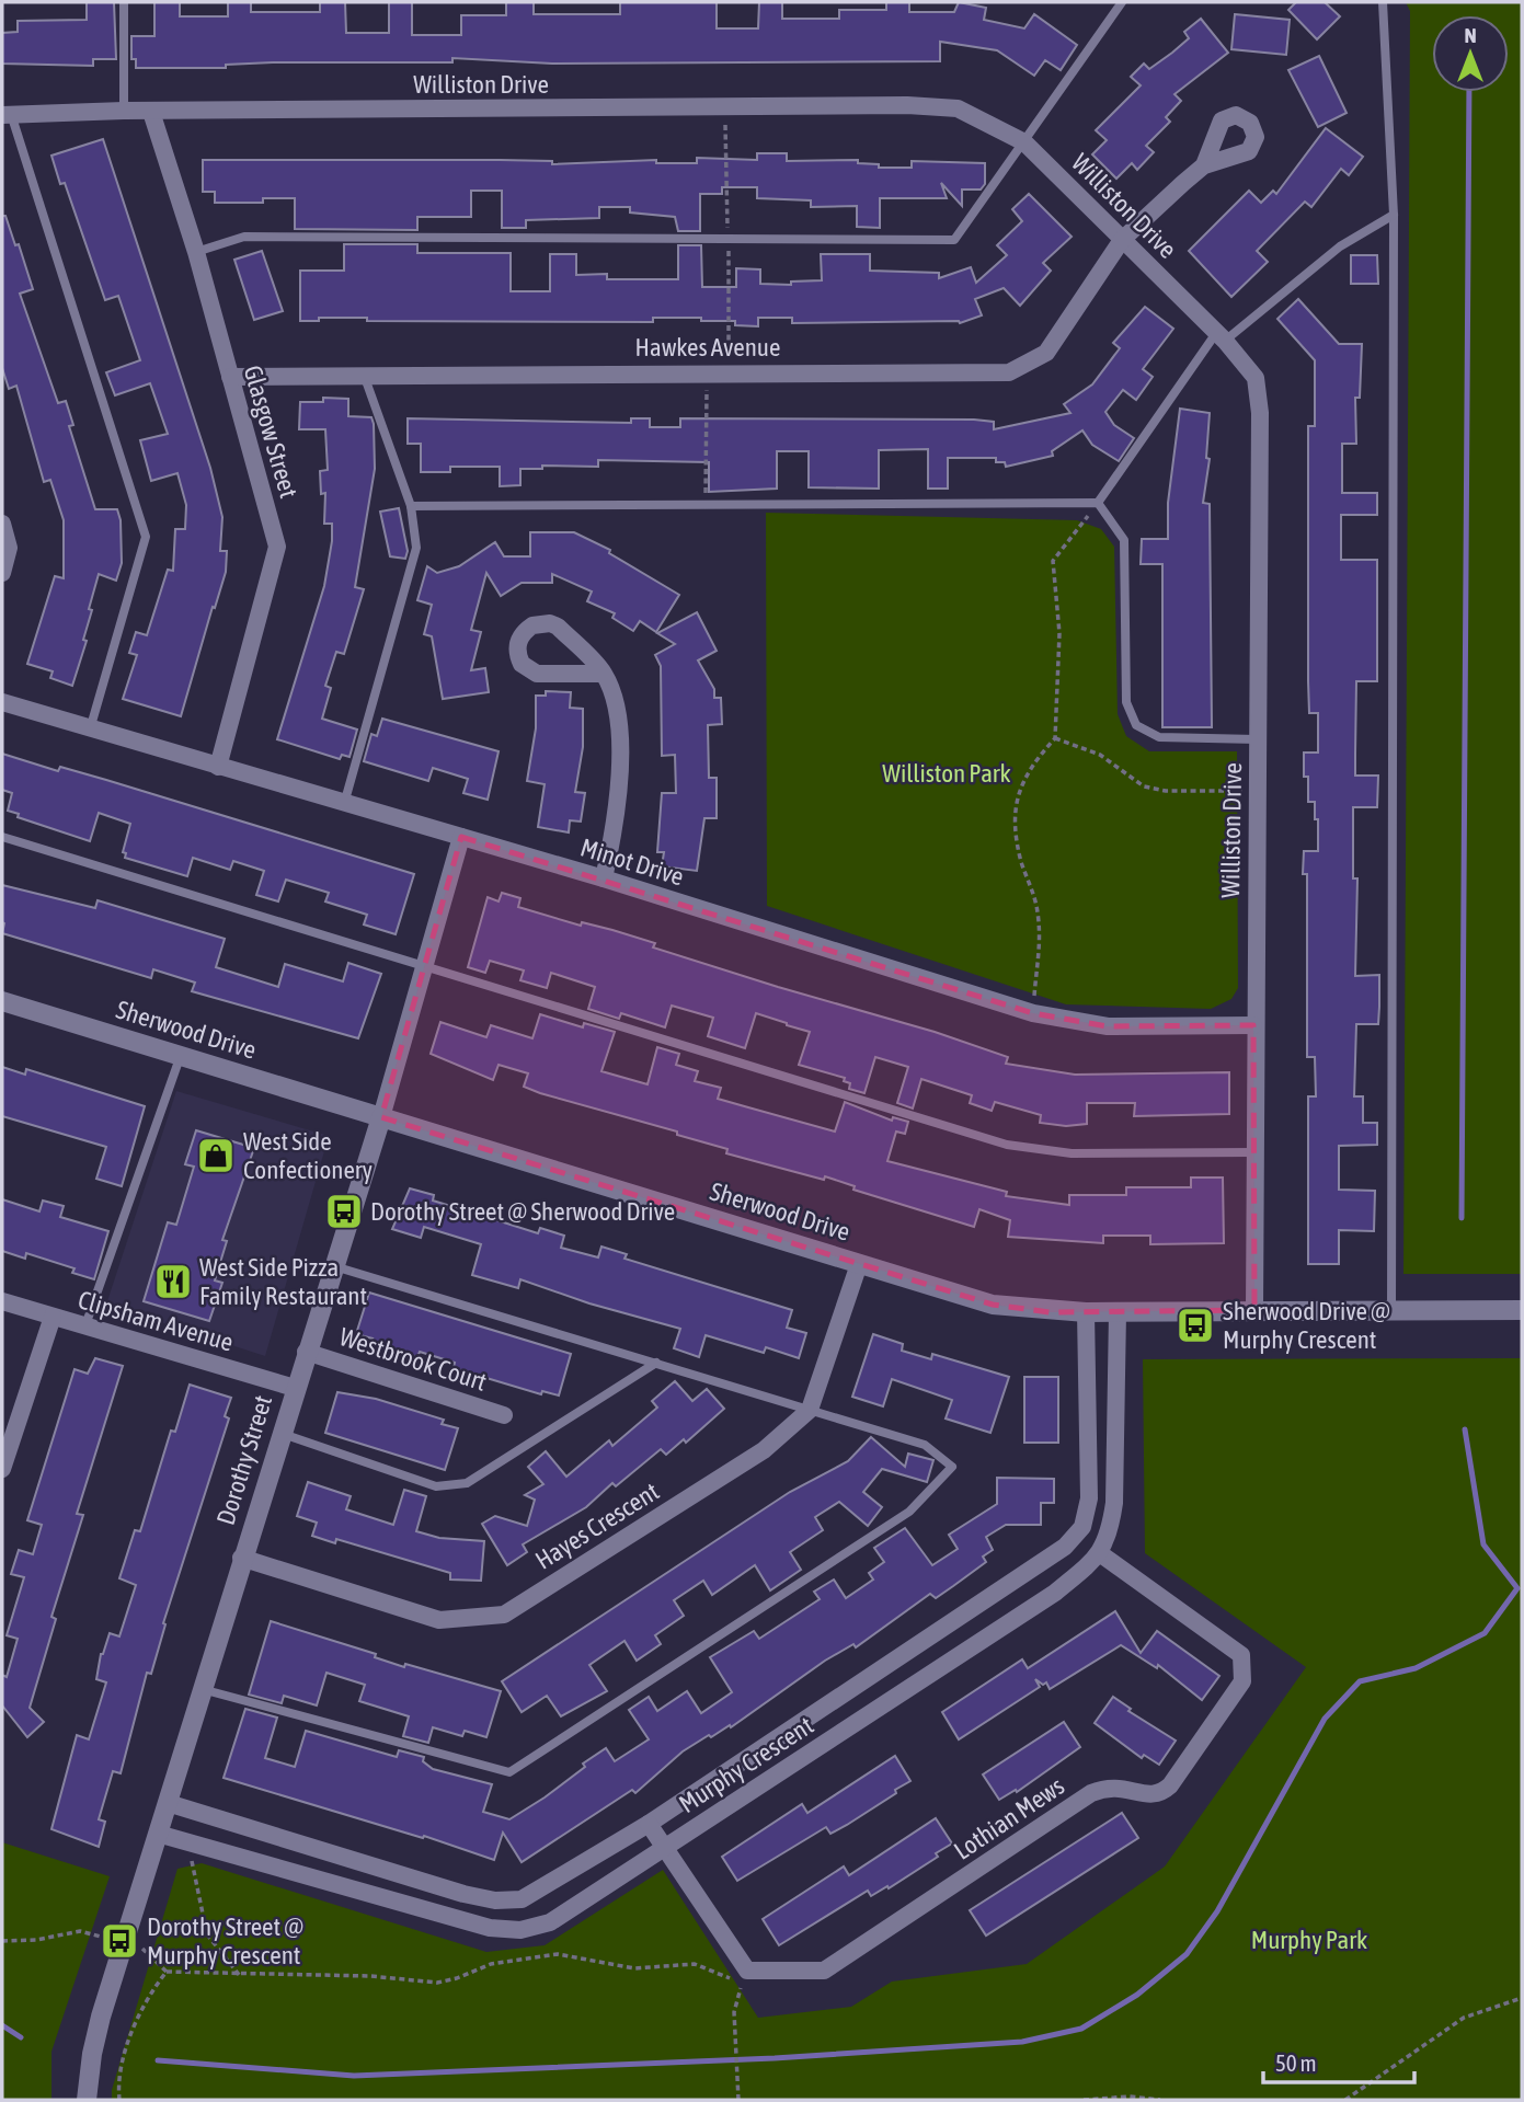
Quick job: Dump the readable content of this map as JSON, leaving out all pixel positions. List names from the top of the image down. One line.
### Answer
{"streets":{"street":["Williston Drive","Hawkes Avenue","Glasgow Street","Minot Drive","Sherwood Drive","Clipsham Avenue","Westbrook Court","Dorothy Street","Hayes Crescent","Murphy Crescent","Lothian Mews"]},"crossings":[["Williston Drive","Hawkes Avenue"],["Williston Drive","Glasgow Street"],["Williston Drive","Minot Drive"],["Williston Drive","Sherwood Drive"],["Hawkes Avenue","Glasgow Street"],["Glasgow Street","Minot Drive"],["Minot Drive","Dorothy Street"],["Sherwood Drive","Dorothy Street"],["Sherwood Drive","Hayes Crescent"],["Sherwood Drive","Murphy Crescent"],["Clipsham Avenue","Dorothy Street"],["Westbrook Court","Dorothy Street"],["Dorothy Street","Hayes Crescent"],["Dorothy Street","Murphy Crescent"],["Murphy Crescent","Lothian Mews"]],"parks":["Williston Park","Murphy Park"],"places":{"shop":["West Side Confectionery"],"bus stop":["Dorothy Street @ Sherwood Drive","Sherwood Drive @ Murphy Crescent","Dorothy Street @ Murphy Crescent"],"restaurant":["West Side Pizza Family Restaurant"]},"scale_bar":"50 m","north":"top"}
